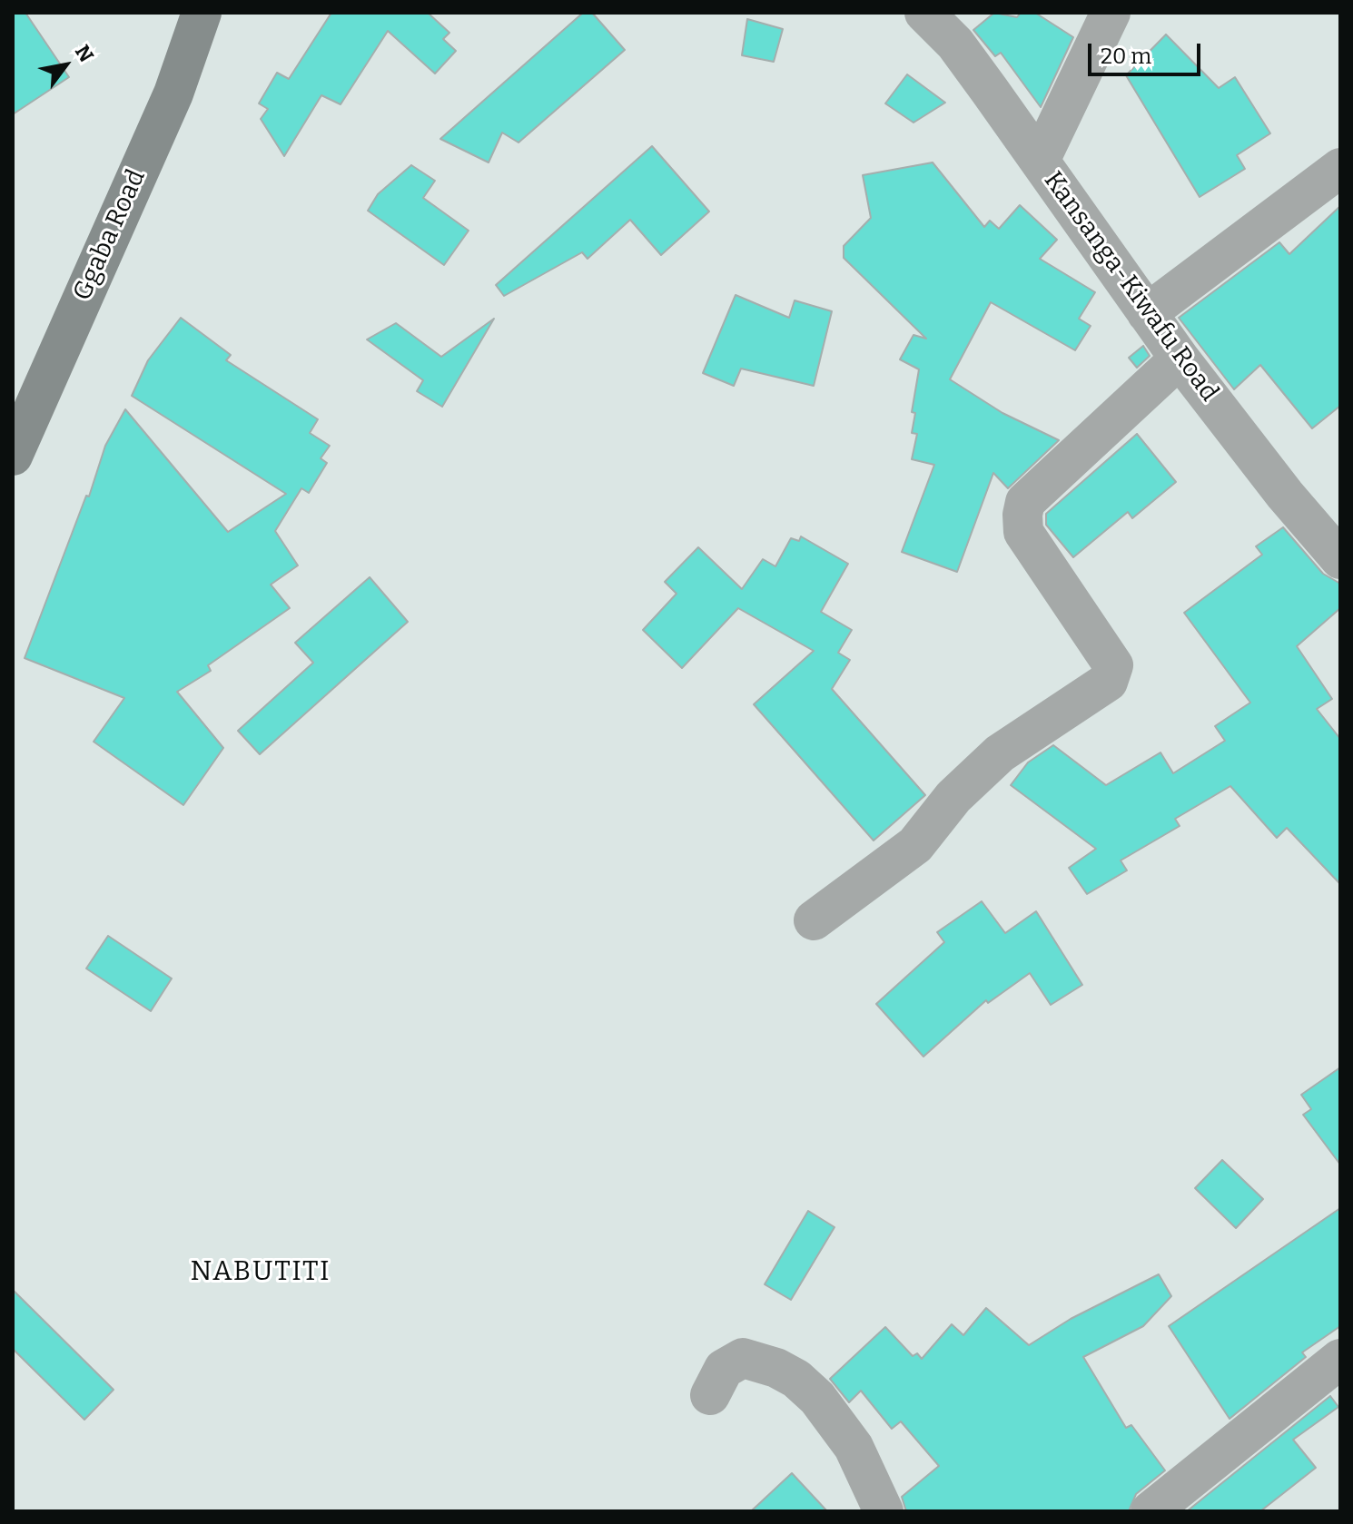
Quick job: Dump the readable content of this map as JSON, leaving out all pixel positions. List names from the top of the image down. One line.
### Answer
{"streets":{"main road":["Ggaba Road"],"street":["Kansanga-Kiwafu Road"]},"districts":["NABUTITI"],"scale_bar":"20 m","north":"top right"}
